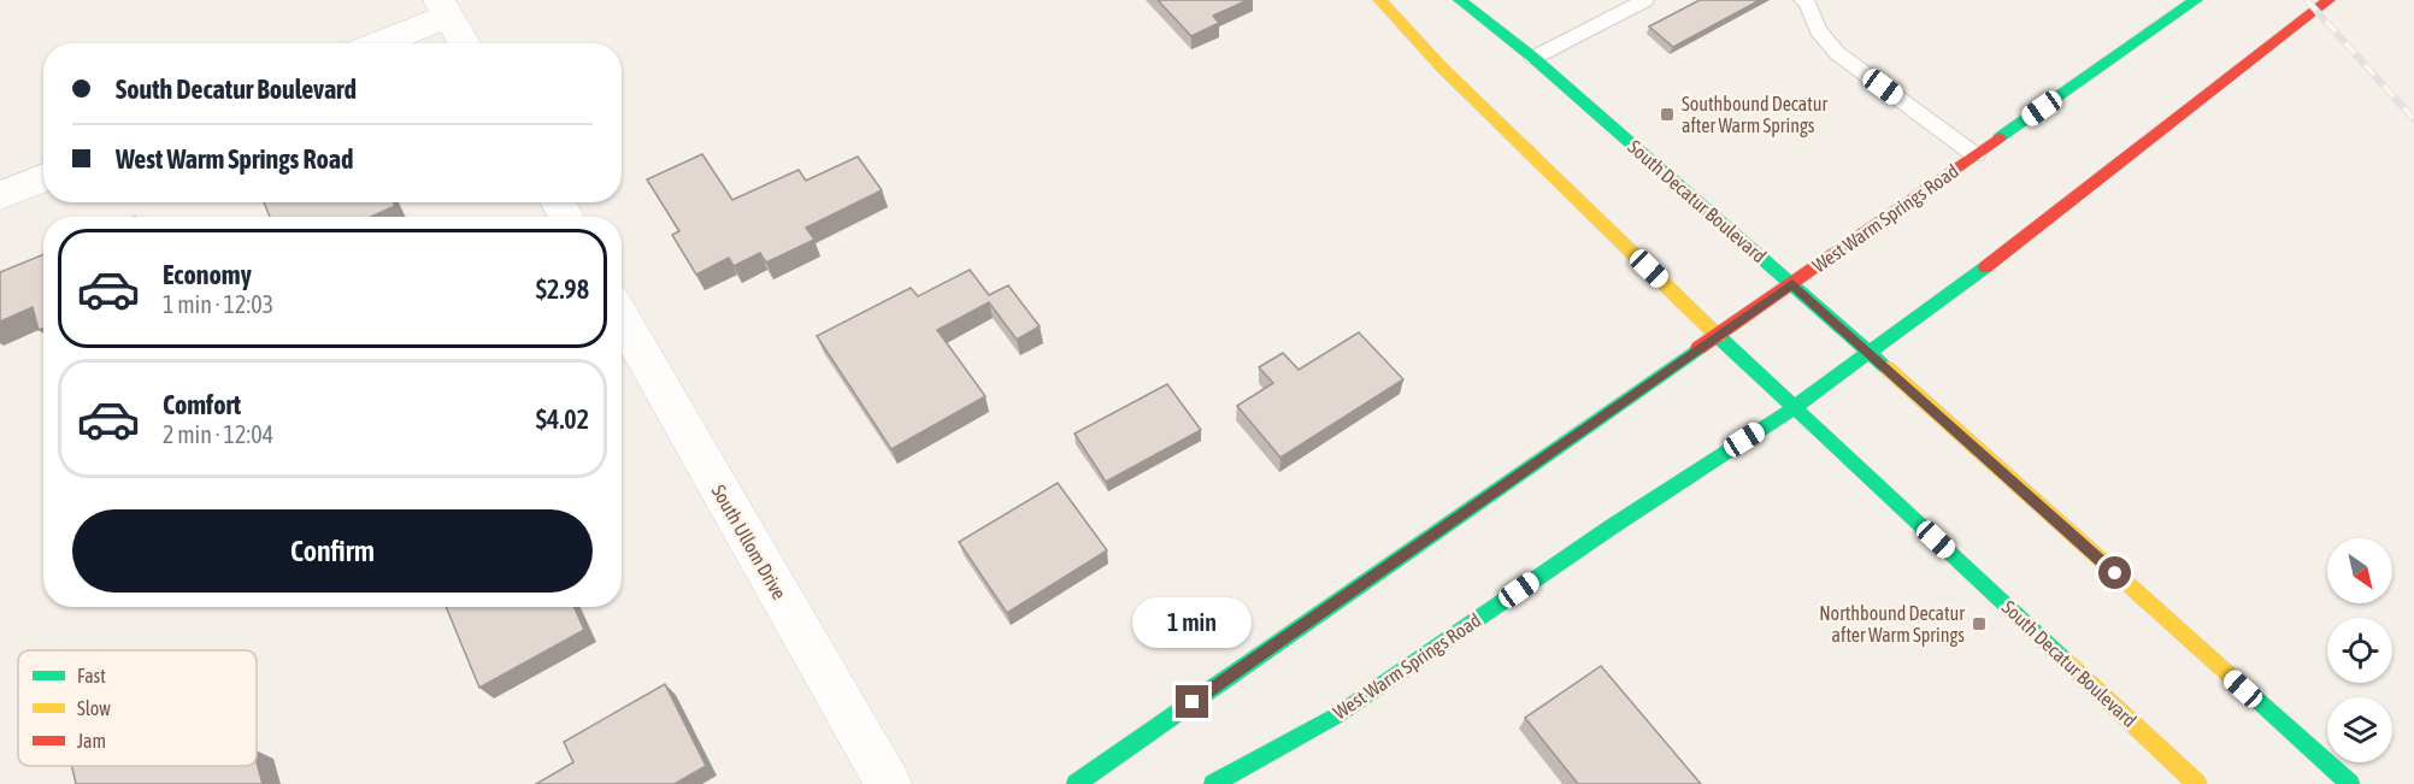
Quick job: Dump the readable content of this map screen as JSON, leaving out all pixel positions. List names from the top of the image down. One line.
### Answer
{"streets":{"main road":["South Decatur Boulevard","West Warm Springs Road"],"street":["South Ullom Drive"]},"crossings":[["South Decatur Boulevard","West Warm Springs Road"]],"places":{"transit":["Southbound Decatur after Warm Springs","Northbound Decatur after Warm Springs"]},"legend":["Fast","Slow","Jam"],"north":"bottom right","page":{"banner":["South Decatur Boulevard","West Warm Springs Road"],"list":[{"name":"Economy","note":"1 min · 12:03","value":"$2.98"},{"name":"Comfort","note":"2 min · 12:04","value":"$4.02"}],"buttons":"Confirm","bubble":"1 min"}}
